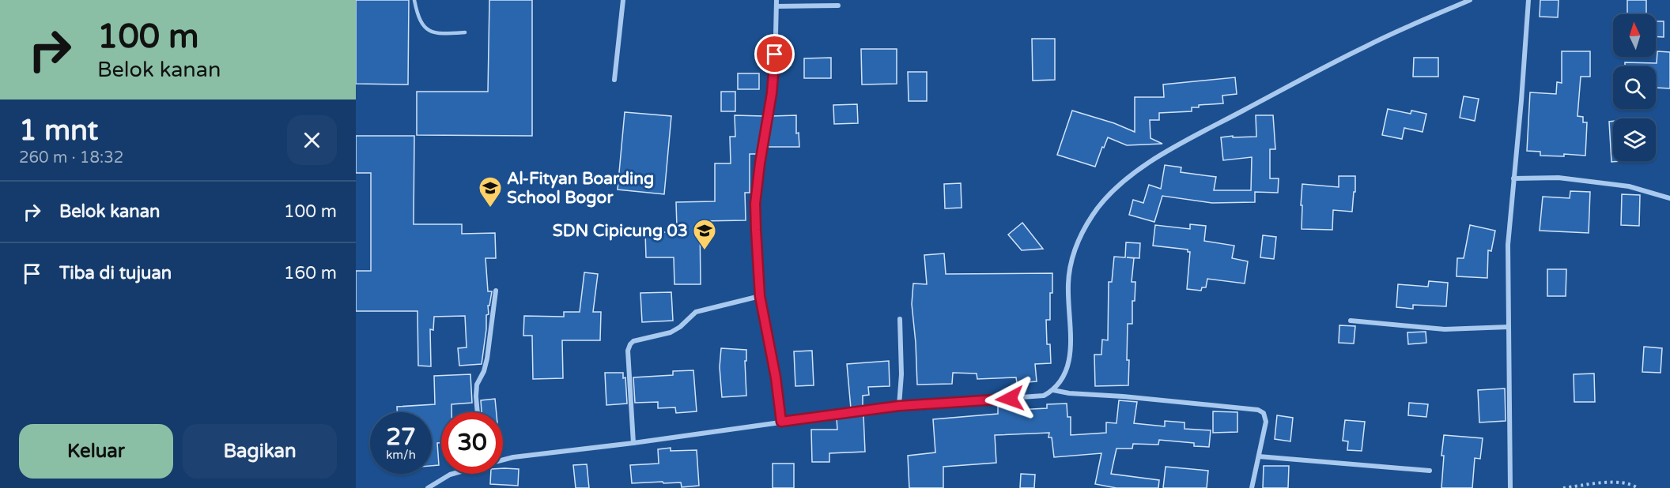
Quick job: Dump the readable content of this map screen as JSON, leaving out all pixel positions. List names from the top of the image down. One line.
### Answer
{"places":{"school or university":["Al-Fityan Boarding School Bogor","SDN Cipicung 03"]},"north":"top","page":{"turn":["100 m","Belok kanan"],"heading":["1 mnt","260 m · 18:32"],"list":[{"name":"Belok kanan","value":"100 m"},{"name":"Tiba di tujuan","value":"160 m"}],"speed":"27 km/h","limit":"30","buttons":["Keluar","Bagikan"]}}
